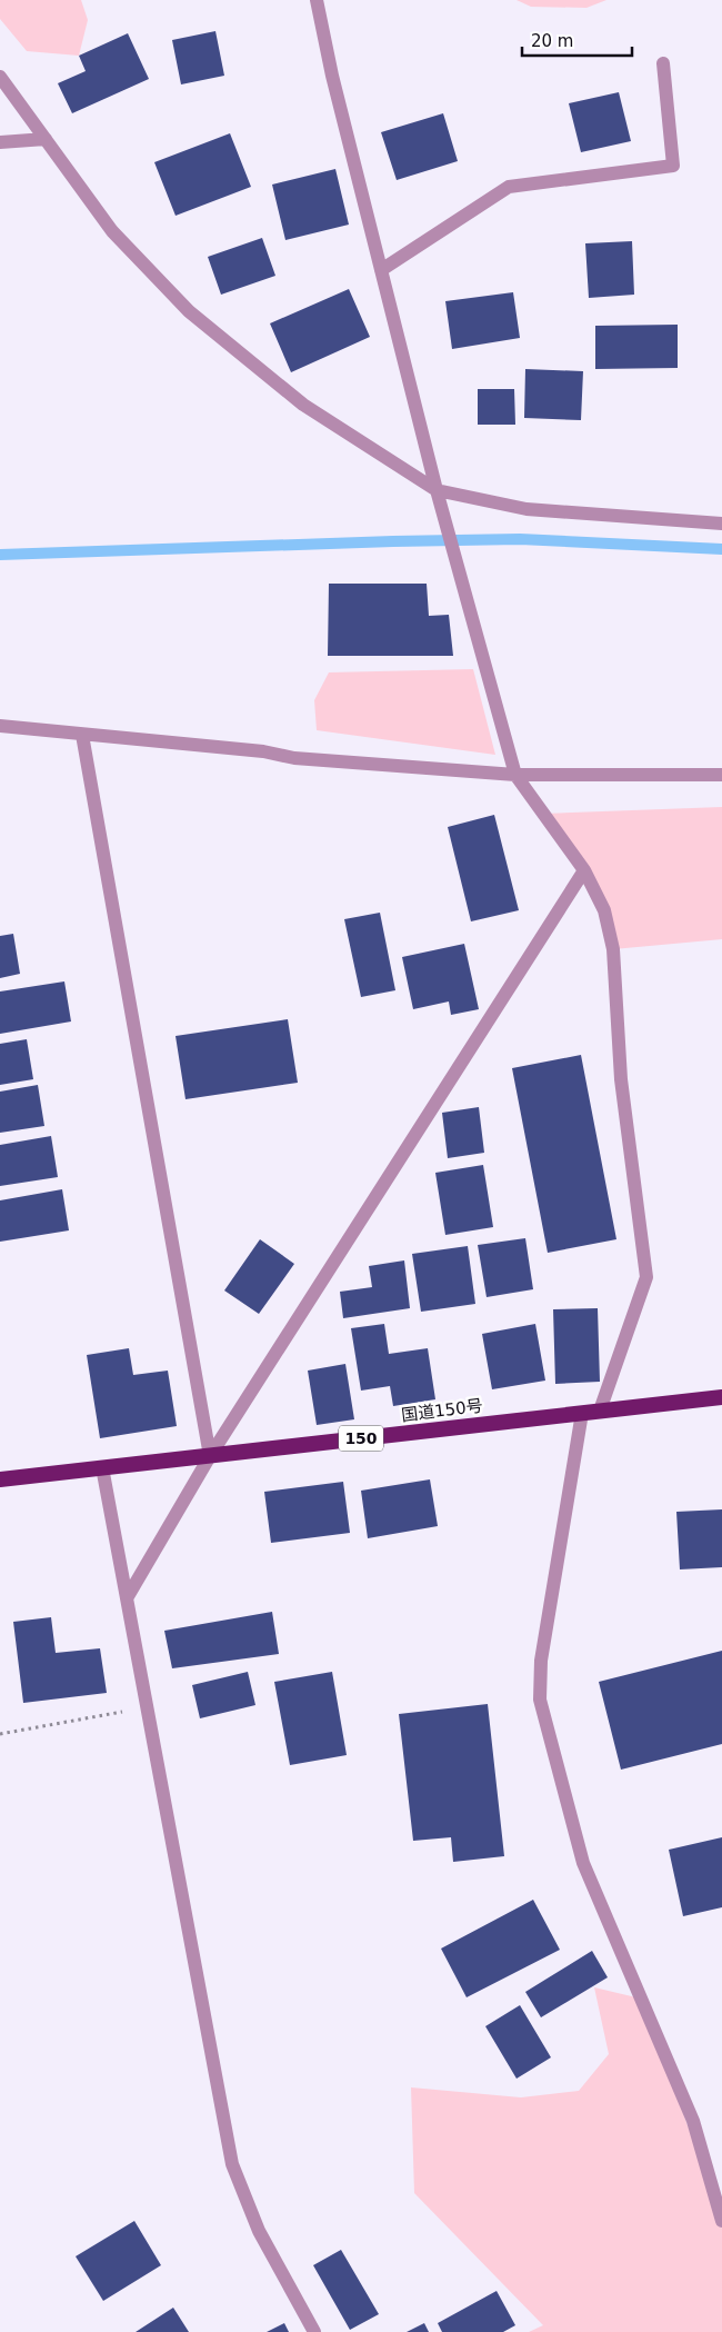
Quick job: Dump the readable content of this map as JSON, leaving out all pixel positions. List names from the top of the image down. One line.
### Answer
{"streets":{"highway":["国道150号","150"]},"scale_bar":"20 m"}
